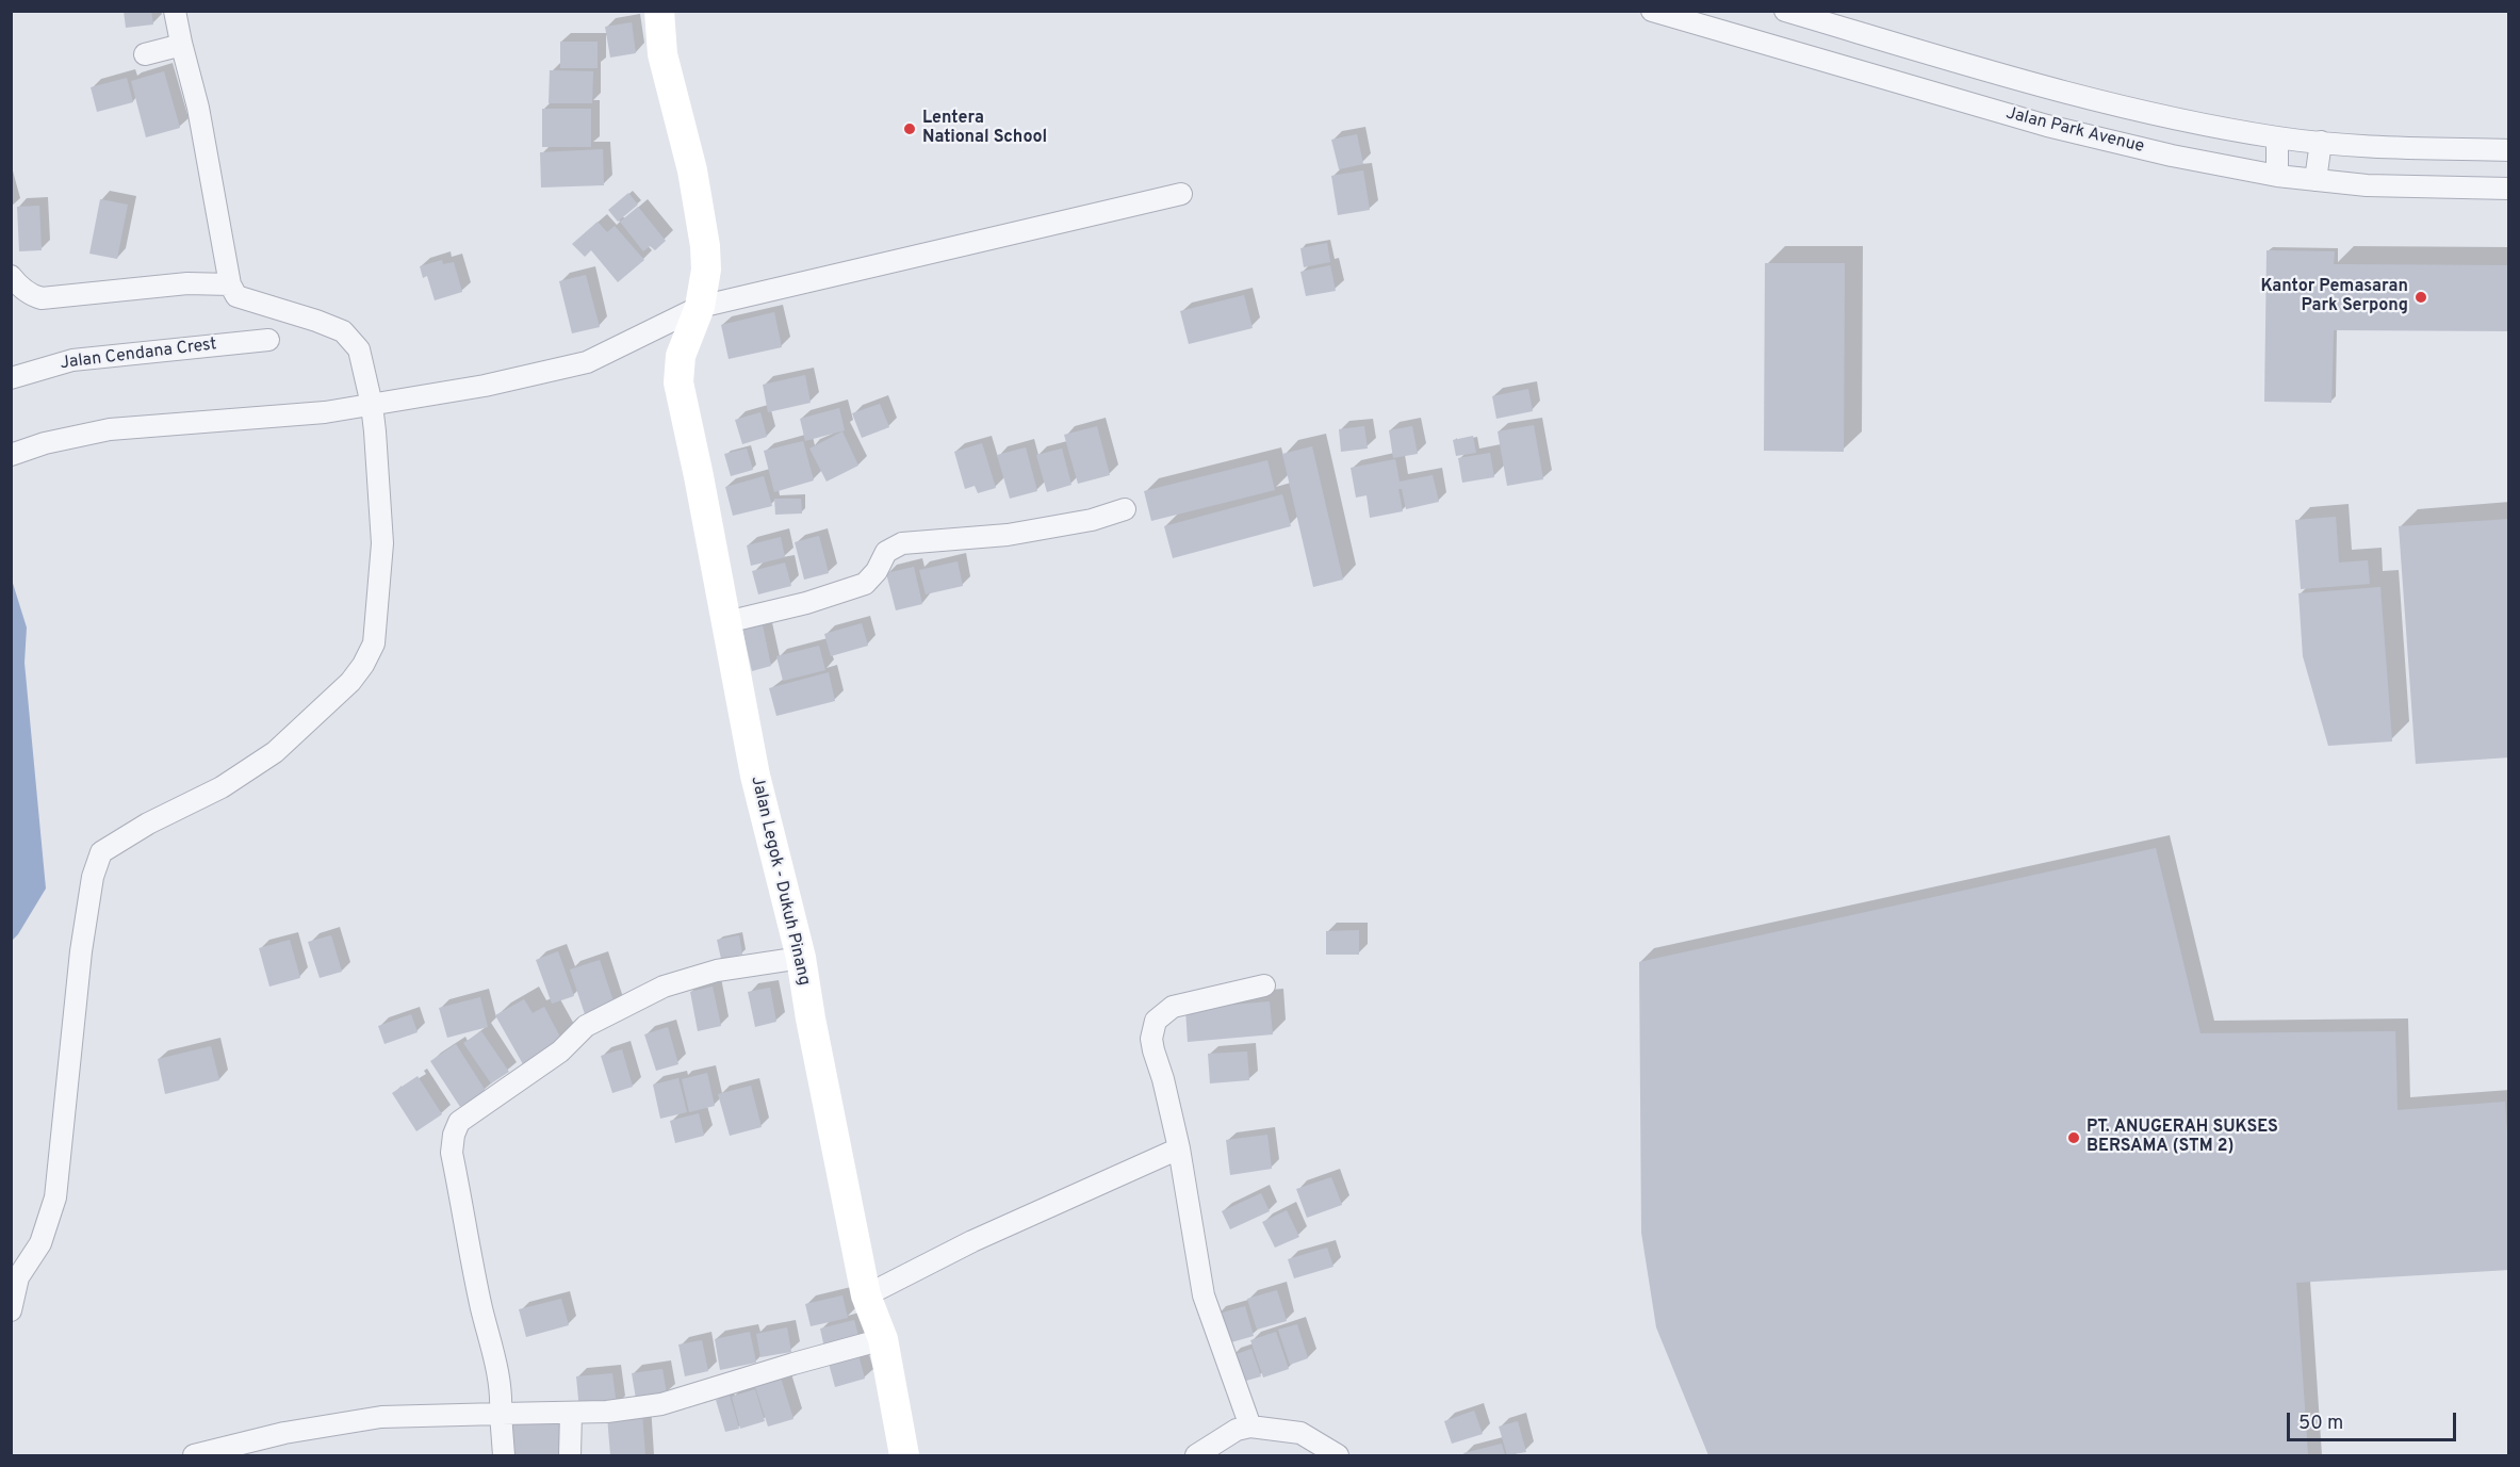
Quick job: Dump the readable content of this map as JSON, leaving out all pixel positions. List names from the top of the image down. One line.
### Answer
{"streets":{"street":["Jalan Park Avenue","Jalan Cendana Crest","Jalan Legok - Dukuh Pinang"]},"places":["Lentera National School","Kantor Pemasaran Park Serpong","PT. ANUGERAH SUKSES BERSAMA (STM 2)"],"scale_bar":"50 m"}
